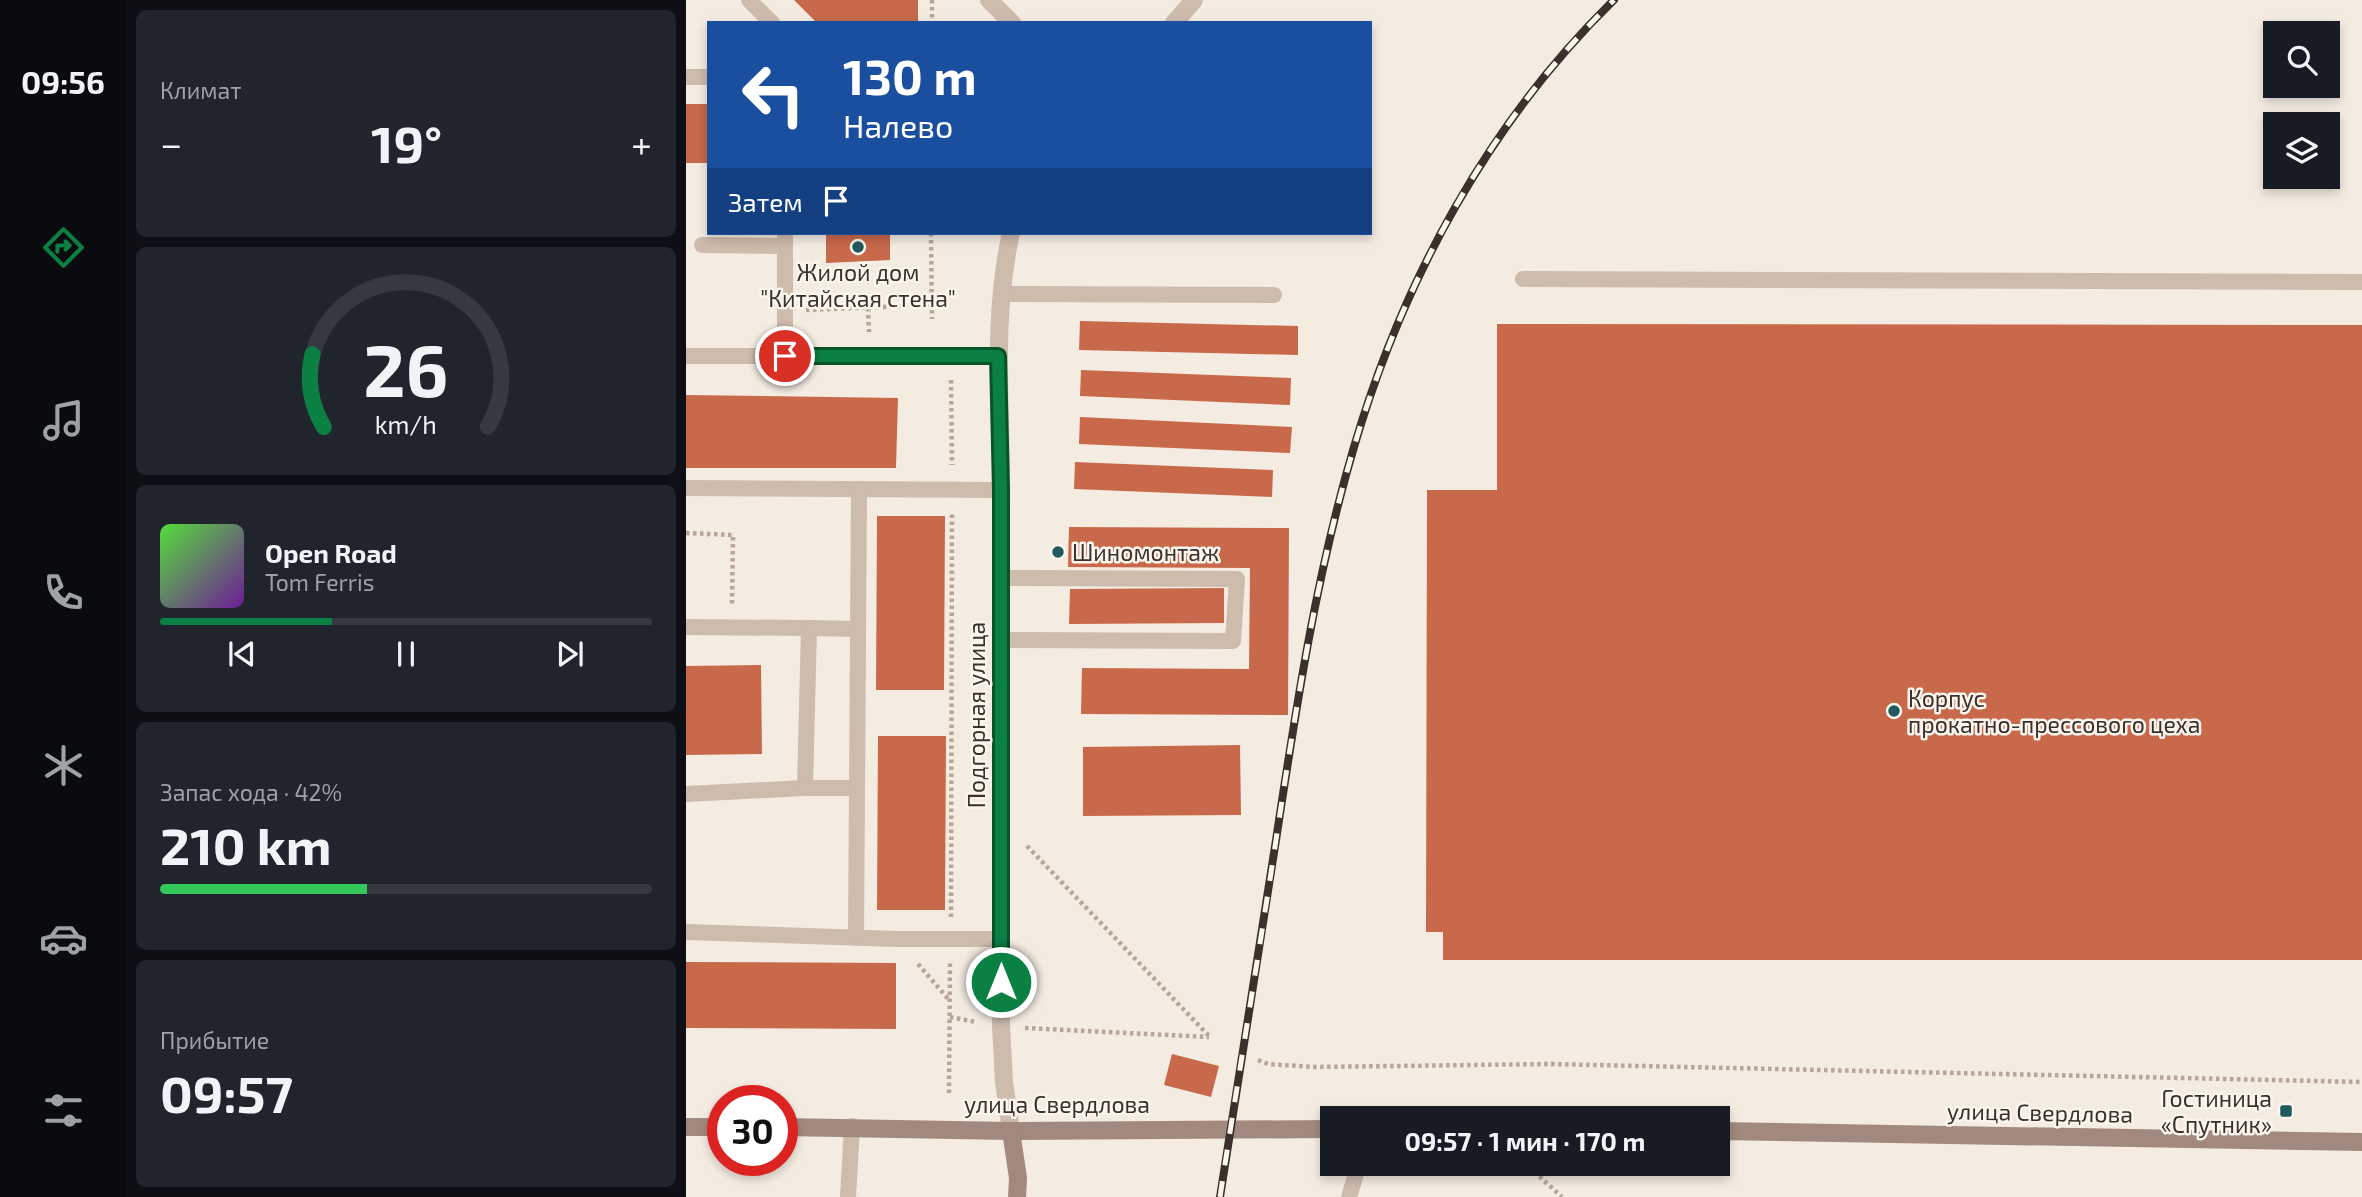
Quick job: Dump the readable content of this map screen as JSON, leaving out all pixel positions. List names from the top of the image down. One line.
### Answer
{"streets":{"street":["Подгорная улица","улица Свердлова"]},"crossings":[["Подгорная улица","улица Свердлова"]],"places":{"other":["Жилой дом \"Китайская стена\"","Шиномонтаж","Корпус прокатно-прессового цеха"],"transit":["Гостиница «Спутник»"]},"page":{"tabs":"09:56","tile":["Климат",["Запас хода · 42%","210 km"],["Прибытие","09:57"]],"turn":["130 m","Налево"],"heat":["−","19°","+"],"then":"Затем","song":["Open Road","Tom Ferris"],"limit":"30","trip":"09:57 · 1 мин · 170 m","gauge":["26","km/h"]}}
